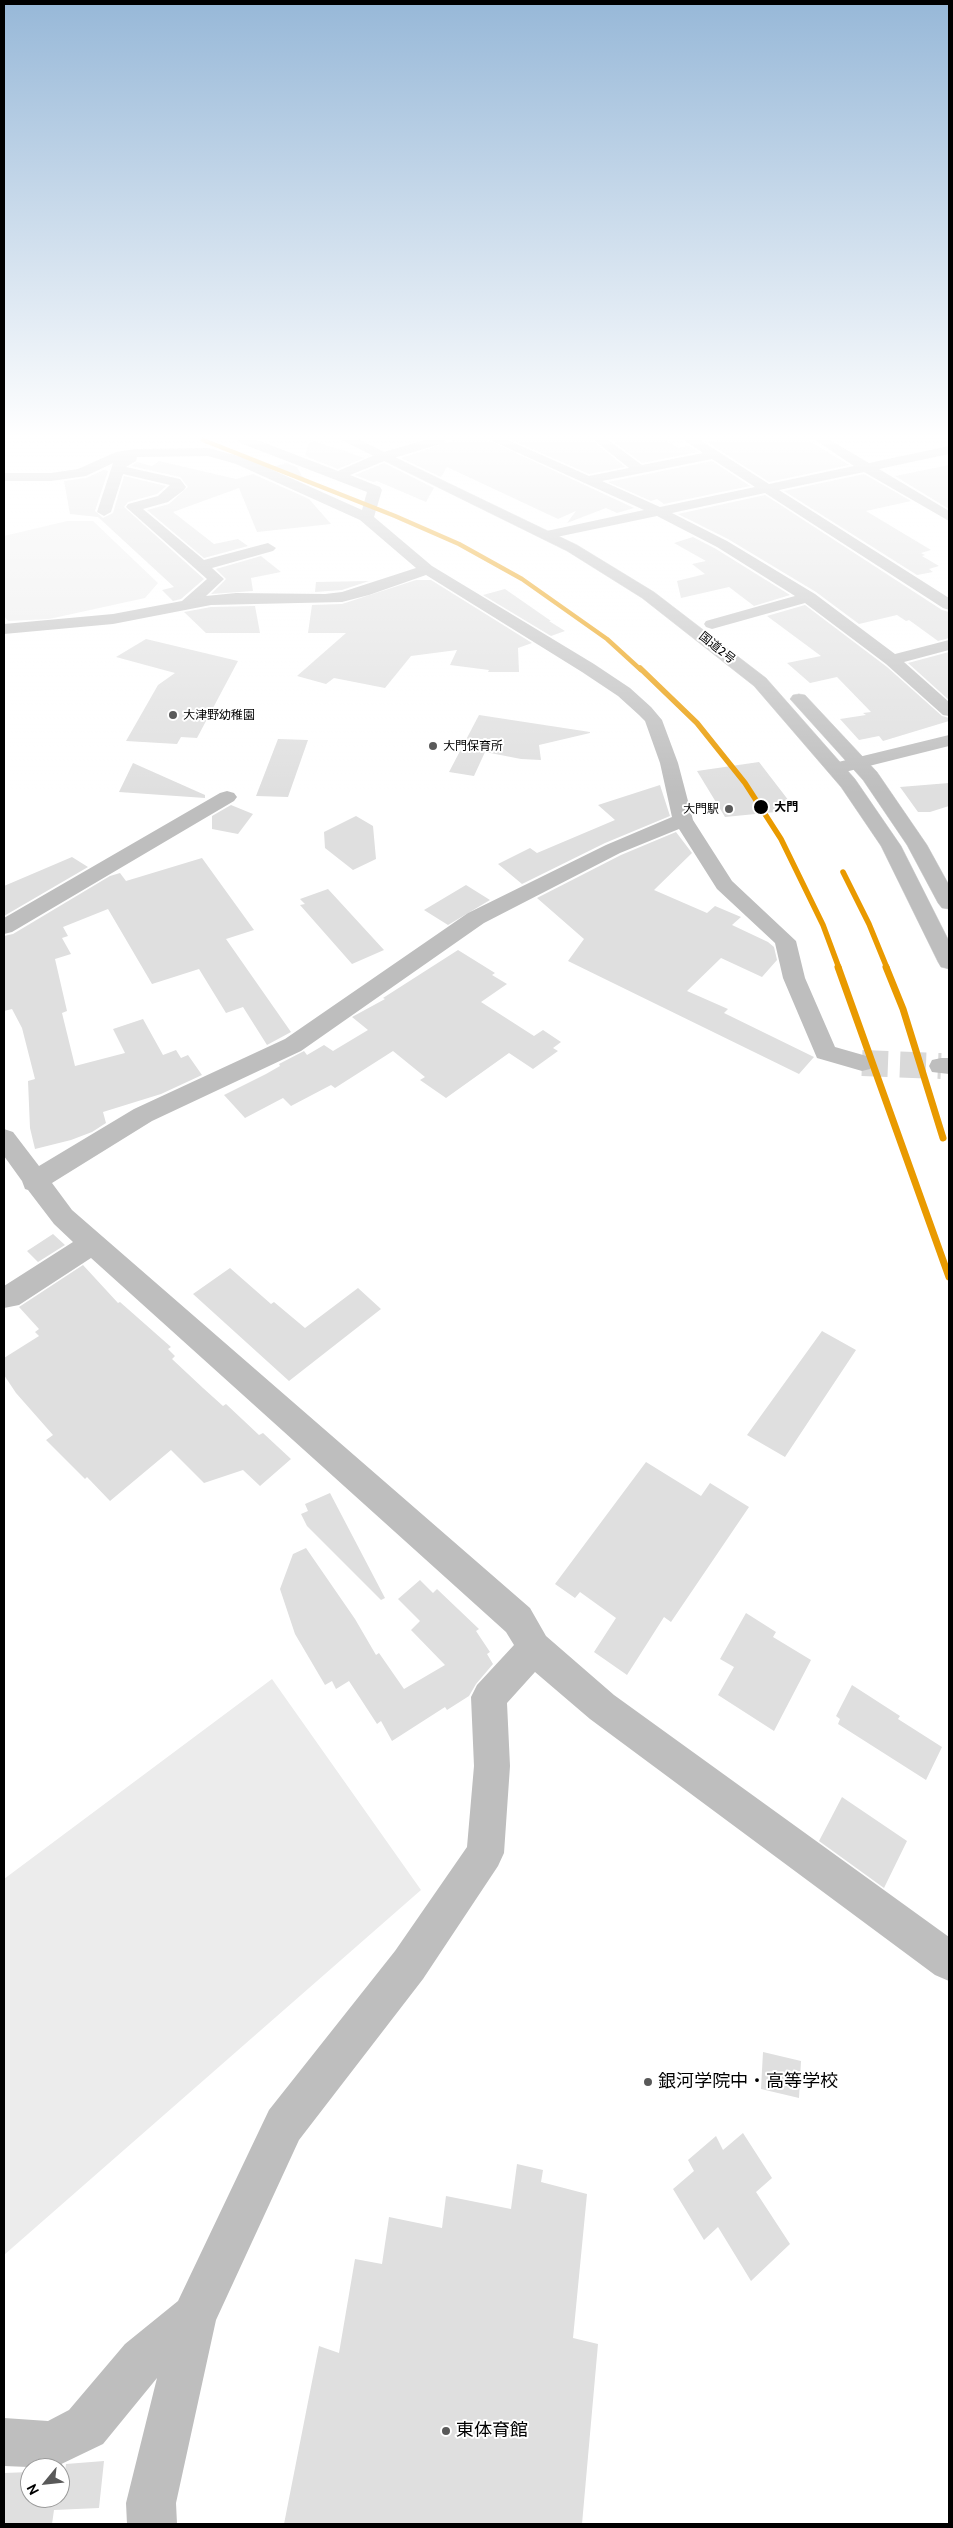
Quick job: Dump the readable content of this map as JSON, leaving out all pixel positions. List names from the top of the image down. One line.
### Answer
{"streets":{"main road":["国道2号"]},"places":["大津野幼稚園","大門保育所","大門","大門駅","銀河学院中・高等学校","東体育館"],"north":"bottom left"}
